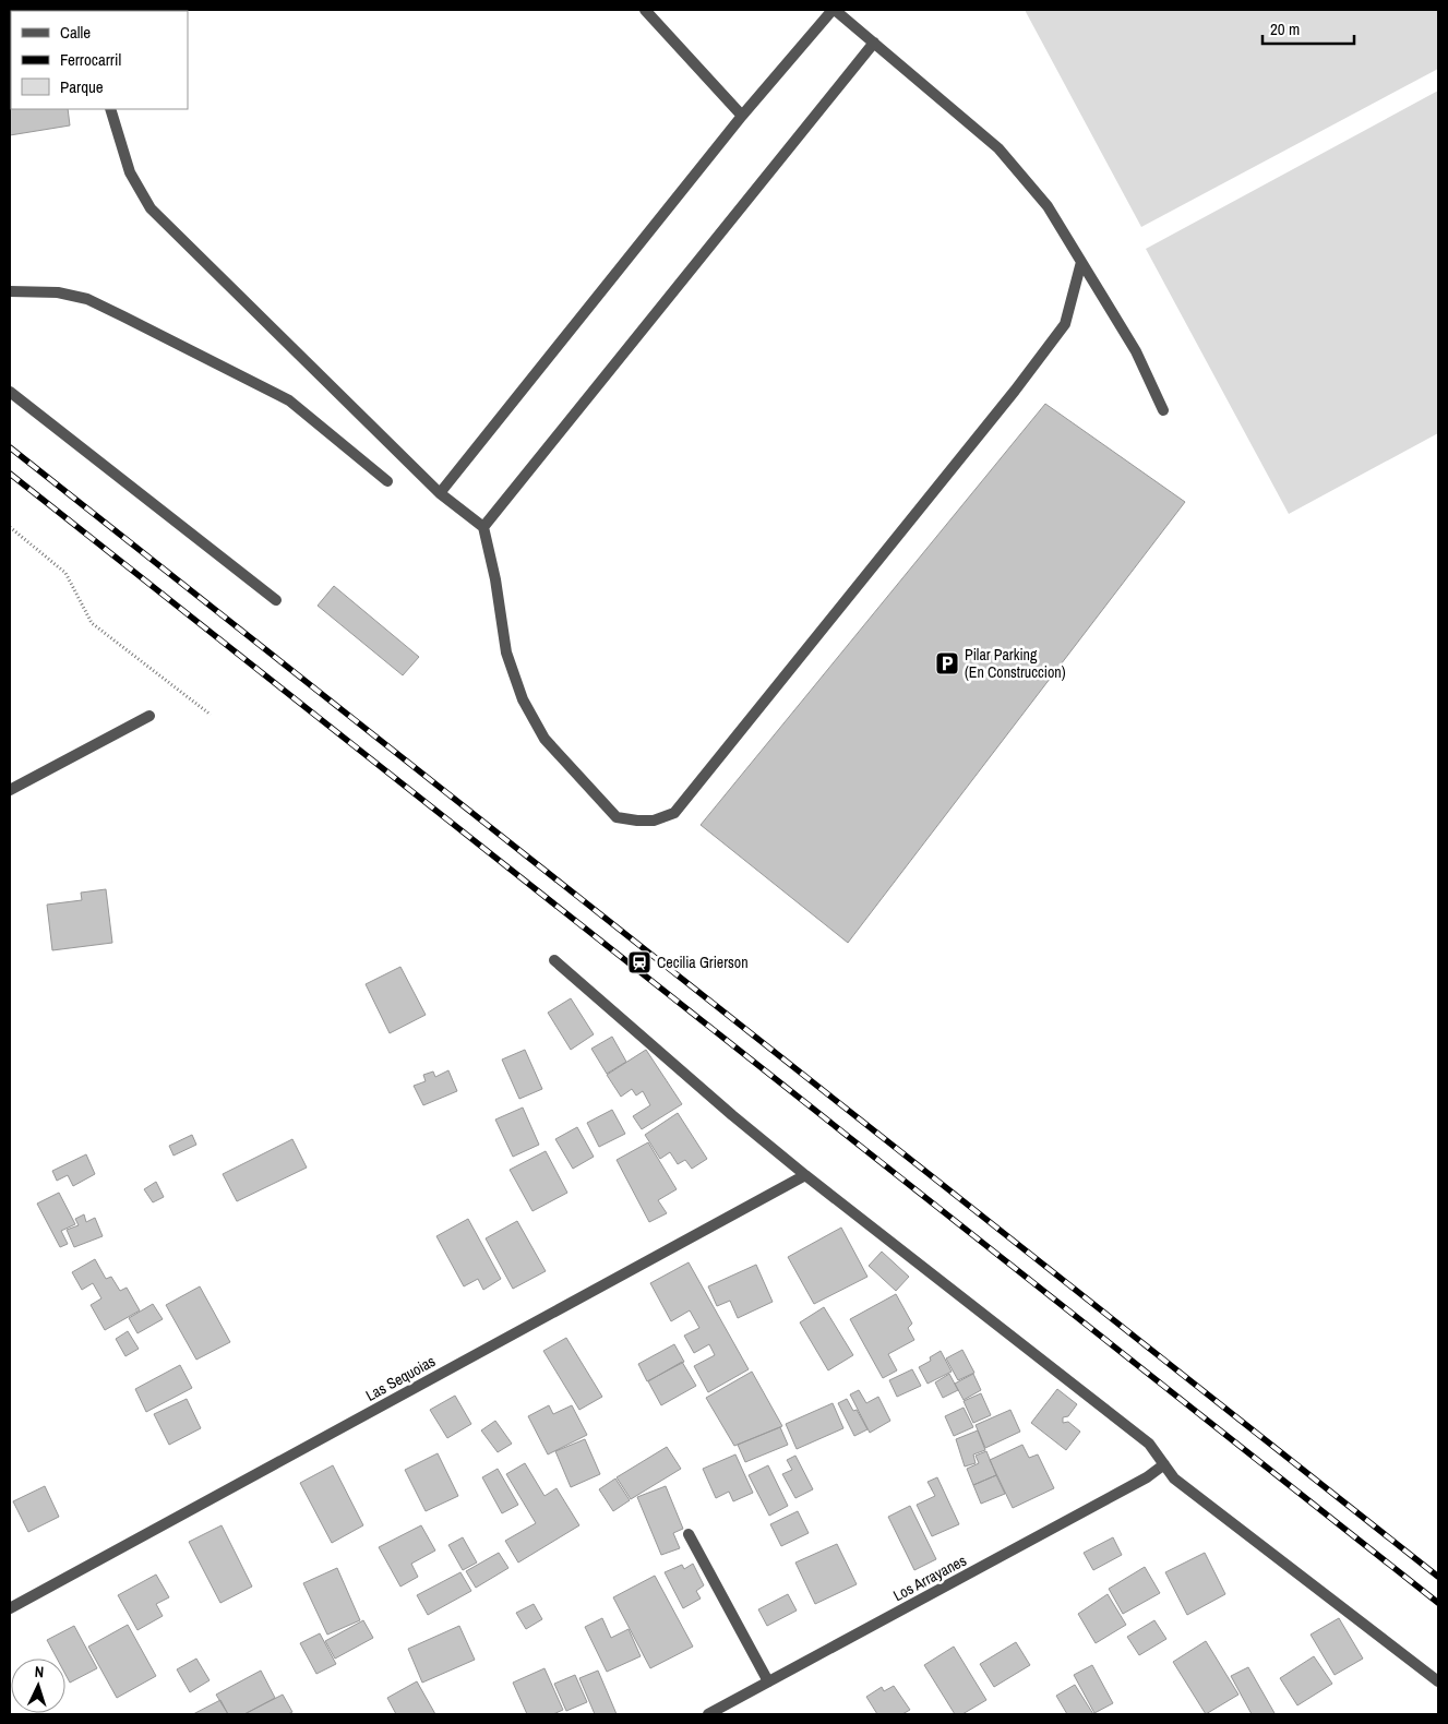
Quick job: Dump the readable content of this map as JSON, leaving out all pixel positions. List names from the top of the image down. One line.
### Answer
{"streets":{"street":["Las Sequoias","Los Arrayanes"]},"places":{"parking":["Pilar Parking (En Construccion)"],"station":["Cecilia Grierson"]},"legend":["Calle","Ferrocarril","Parque"],"scale_bar":"20 m","north":"top"}
